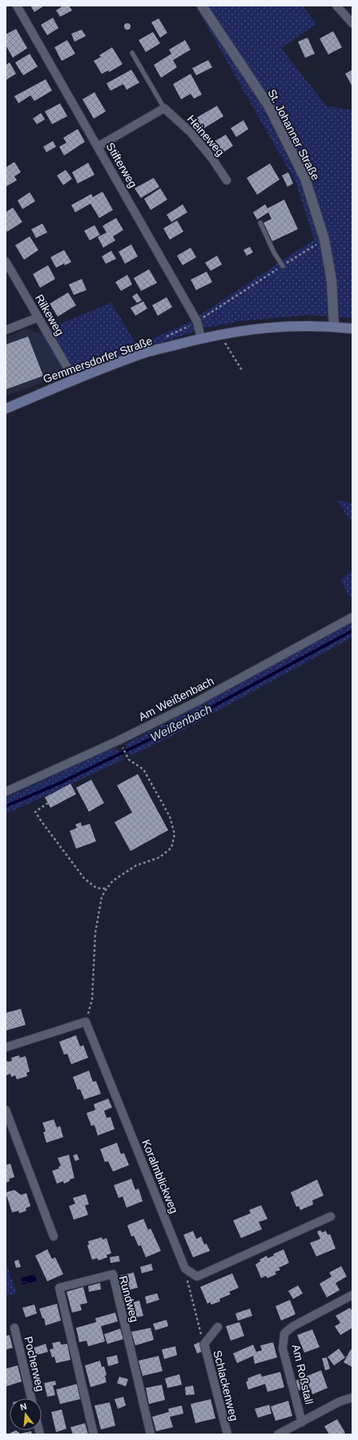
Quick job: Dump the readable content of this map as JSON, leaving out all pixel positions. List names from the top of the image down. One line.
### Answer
{"streets":{"main road":["Gemmersdorfer Straße"],"street":["St. Johanner Straße","Heineweg","Stifterweg","Rilkeweg","Am Weißenbach","Koralmblickweg","Rundweg","Pocherweg","Am Roßstall","Schlackenweg"]},"crossings":[["St. Johanner Straße","Gemmersdorfer Straße"],["Stifterweg","Gemmersdorfer Straße"],["Rilkeweg","Gemmersdorfer Straße"]],"water":["Weißenbach"],"north":"top"}
